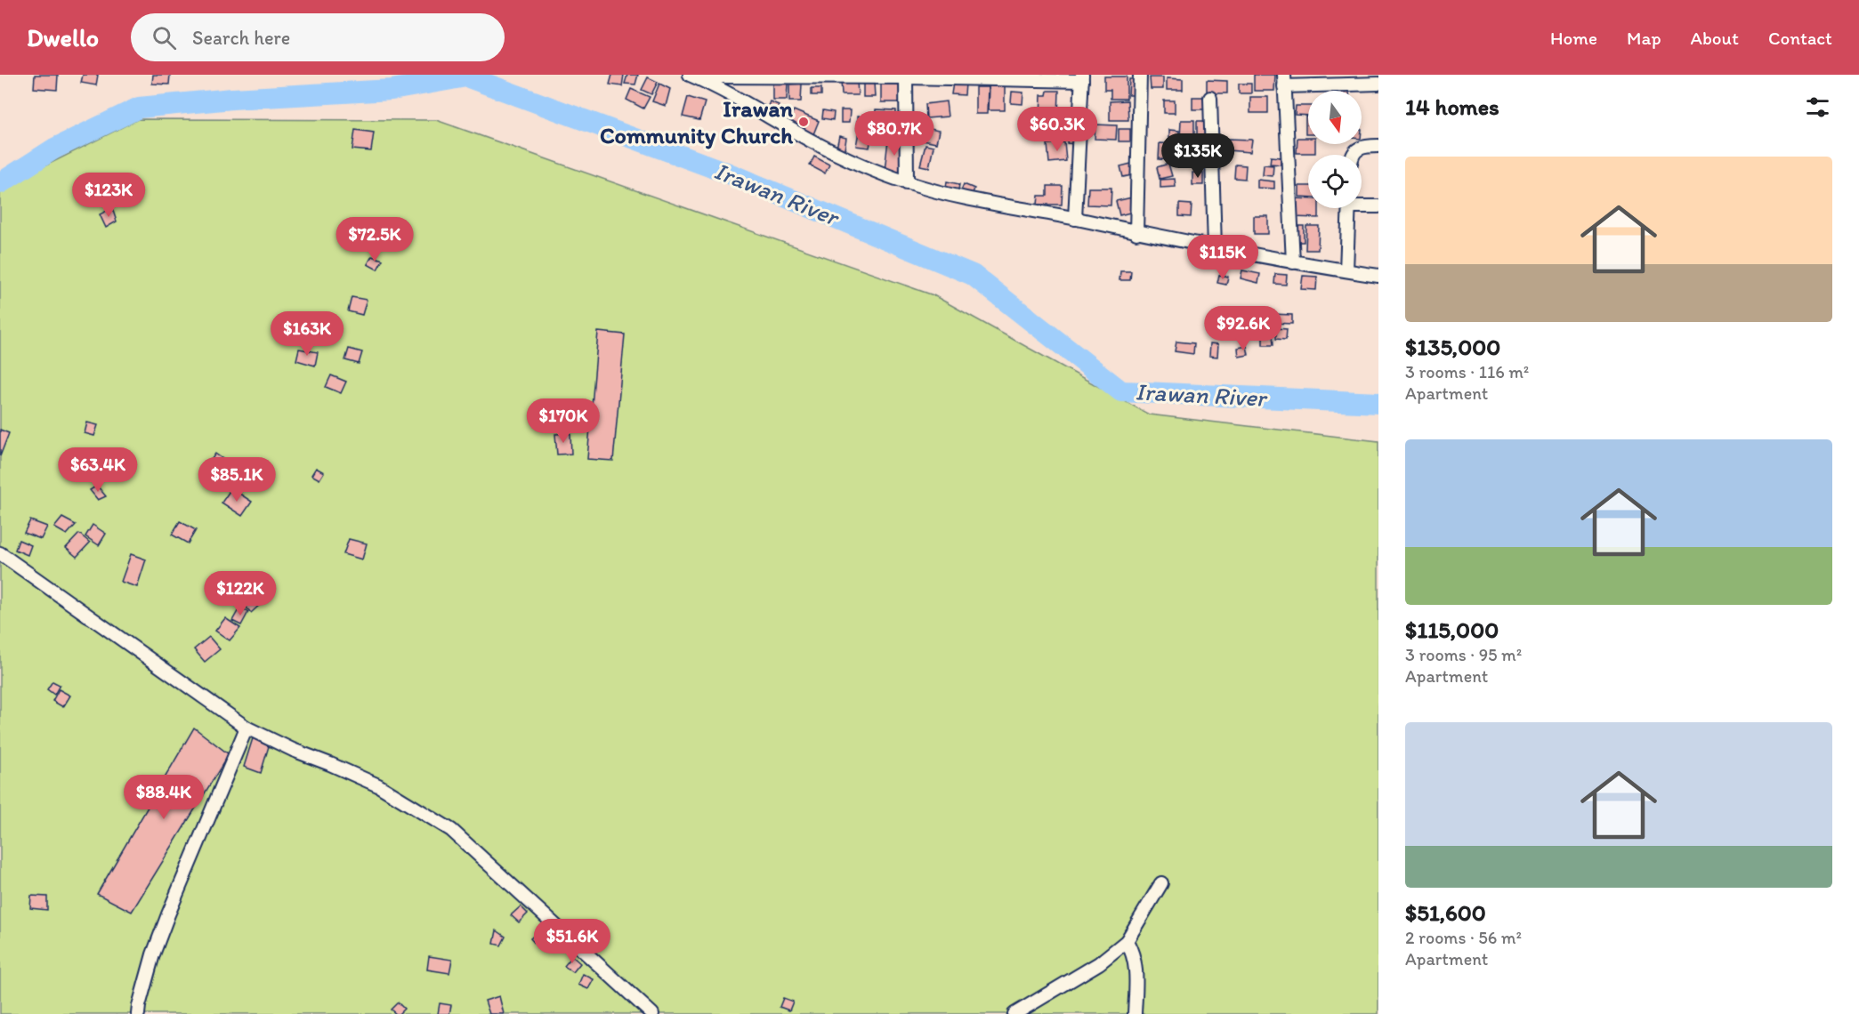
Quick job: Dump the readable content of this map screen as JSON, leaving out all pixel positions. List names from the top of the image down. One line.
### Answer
{"water":["Irawan River"],"places":["Irawan Community Church"],"north":"bottom","page":{"header":"Dwello","search":"Search here","nav":["Home","Map","About","Contact"],"heading":"14 homes","price":["$60.3K","$80.7K","$135K","$123K","$72.5K","$115K","$92.6K","$163K","$170K","$63.4K","$85.1K","$122K","$88.4K","$51.6K"],"list":[{"name":"$135,000","note":"3 rooms · 116 m² · Apartment"},{"name":"$115,000","note":"3 rooms · 95 m² · Apartment"},{"name":"$51,600","note":"2 rooms · 56 m² · Apartment"}]}}
